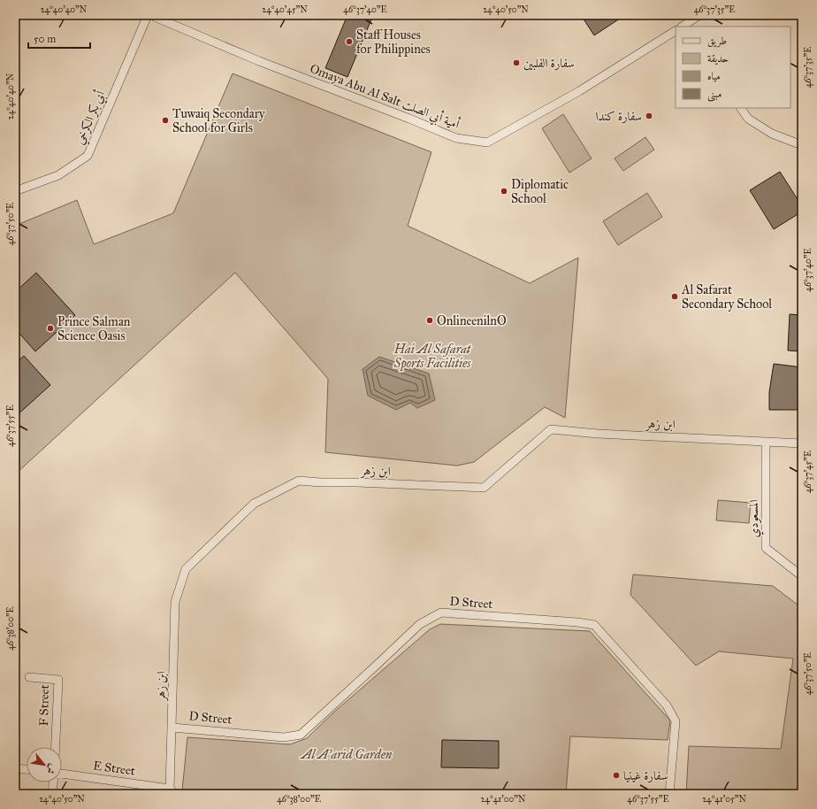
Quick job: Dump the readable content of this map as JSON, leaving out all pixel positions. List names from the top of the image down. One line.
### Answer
{"streets":{"street":["Omaya Abu Al Salt أمية أبي الصلت","أبي بكر الكرخي","ابن زهر","المسعودي","D Street","F Street","E Street"]},"crossings":[["ابن زهر","المسعودي"],["ابن زهر","D Street"],["ابن زهر","E Street"]],"parks":["Hai Al Safarat Sports Facilities","Al A'arid Garden"],"places":["Staff Houses for Philippines","سفارة الفلبين","سفارة كندا","Tuwaiq Secondary School for Girls","Diplomatic School","Al Safarat Secondary School","OnlineenilnO","Prince Salman Science Oasis","سفارة غينيا"],"legend":["طريق","حديقة","مياه","مبنى"],"scale_bar":"50 m","north":"bottom right","coordinates":["24°40'40\"N","24°40'45\"N","46°37'40\"E","24°40'50\"N","46°37'35\"E","46°37'50\"E","46°37'55\"E","46°37'45\"E","46°38'00\"E","24°41'00\"N","24°41'05\"N"]}
